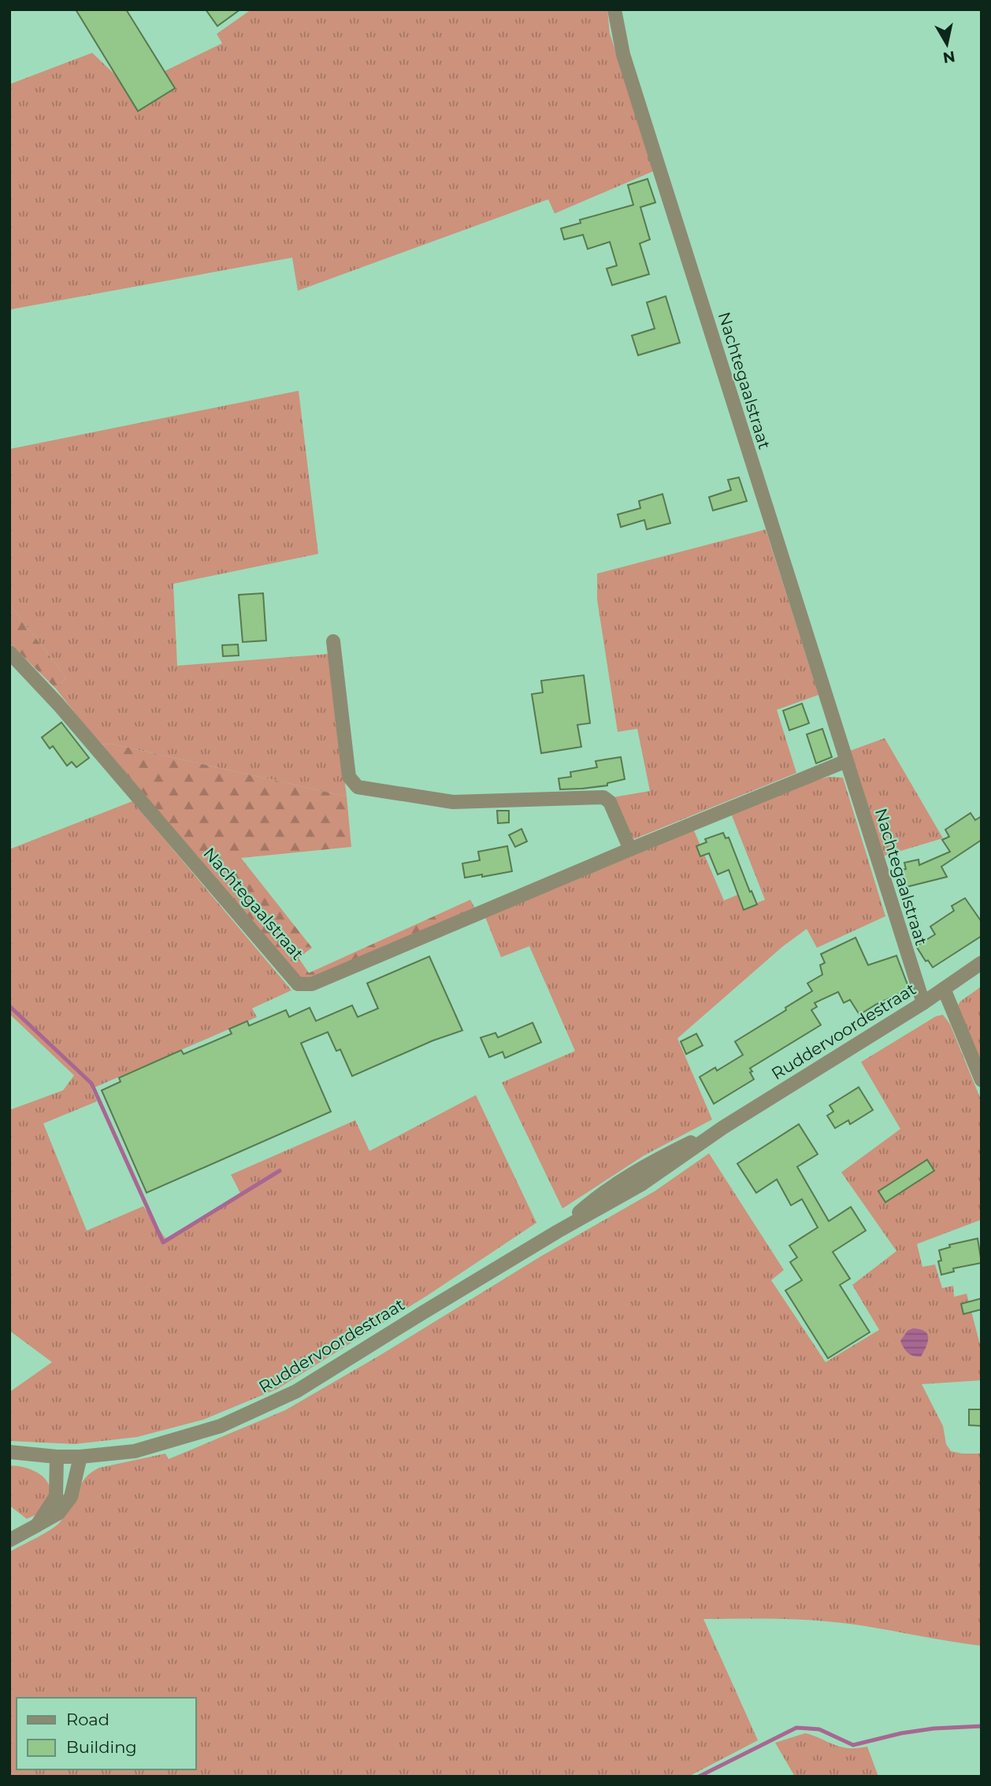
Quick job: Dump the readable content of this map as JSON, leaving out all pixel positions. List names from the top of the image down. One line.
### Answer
{"streets":{"street":["Nachtegaalstraat","Ruddervoordestraat"]},"crossings":[["Nachtegaalstraat","Ruddervoordestraat"]],"legend":["Road","Building"],"north":"bottom"}
